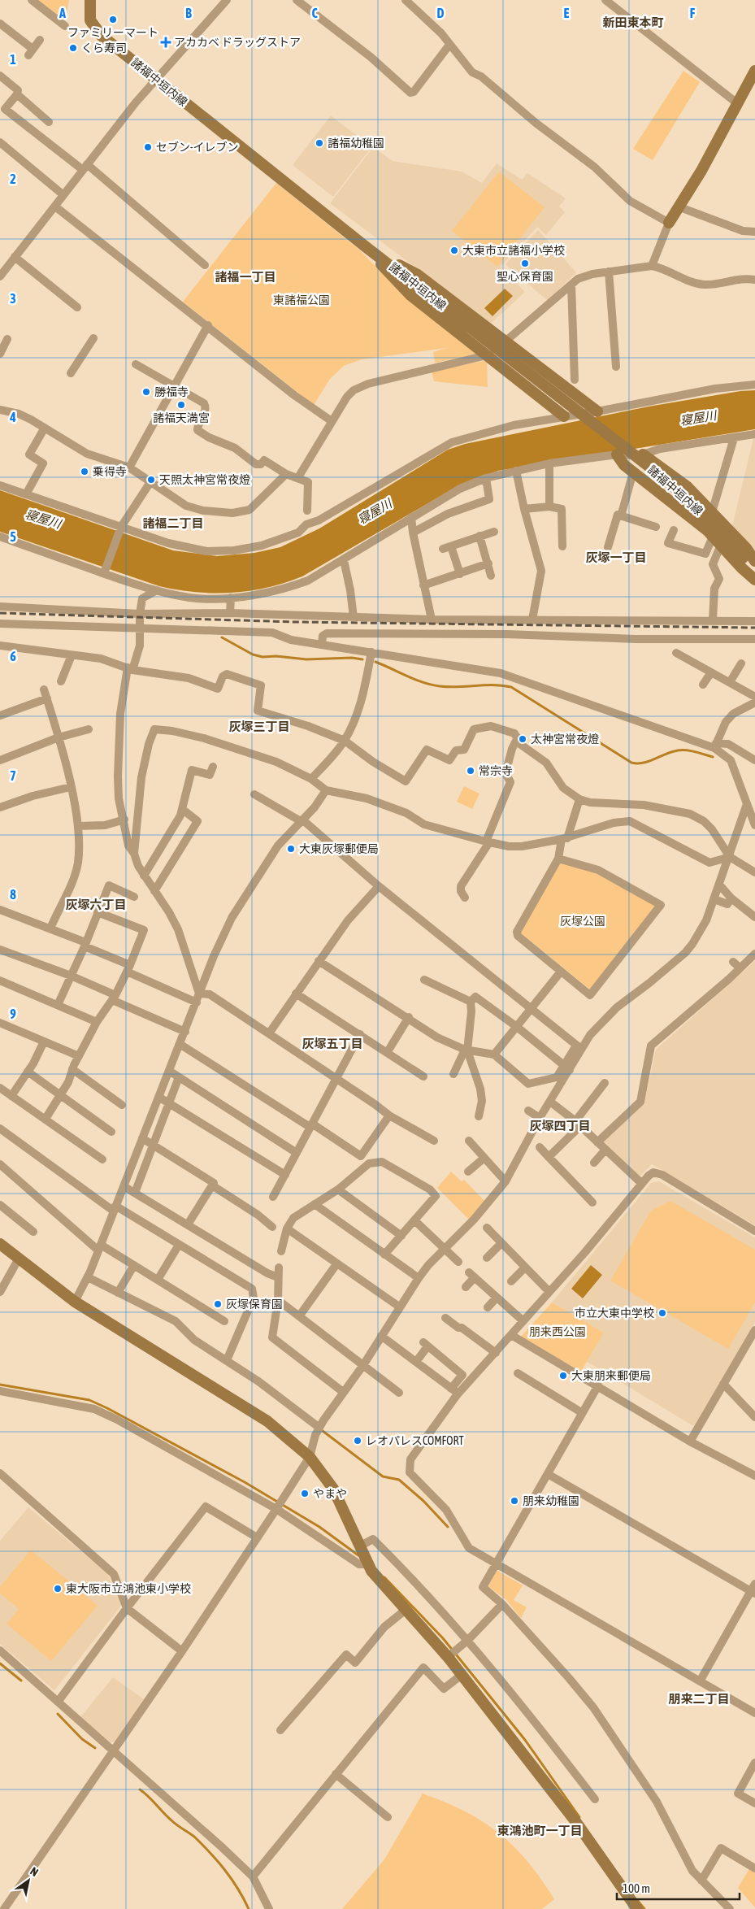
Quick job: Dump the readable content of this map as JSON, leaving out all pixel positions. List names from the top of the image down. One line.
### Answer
{"streets":{"street":["諸福中垣内線"]},"districts":["新田東本町","諸福一丁目","諸福二丁目","灰塚一丁目","灰塚三丁目","灰塚六丁目","灰塚五丁目","灰塚四丁目","朋来二丁目","東鴻池町一丁目"],"water":["寝屋川"],"parks":["東諸福公園","灰塚公園","朋来西公園"],"places":{"other":["ファミリーマート","くら寿司","諸福幼稚園","セブン-イレブン","大東市立諸福小学校","聖心保育園","勝福寺","諸福天満宮","乗得寺","天照太神宮常夜燈","太神宮常夜燈","常宗寺","大東灰塚郵便局","灰塚保育園","市立大東中学校","大東朋来郵便局","レオパレスCOMFORT","やまや","朋来幼稚園","東大阪市立鴻池東小学校"],"health":["アカカベ ドラッグストア"]},"scale_bar":"100 m","north":"top right","grid":{"columns":["A","B","C","D","E","F"],"rows":["1","2","3","4","5","6","7","8","9"]}}
